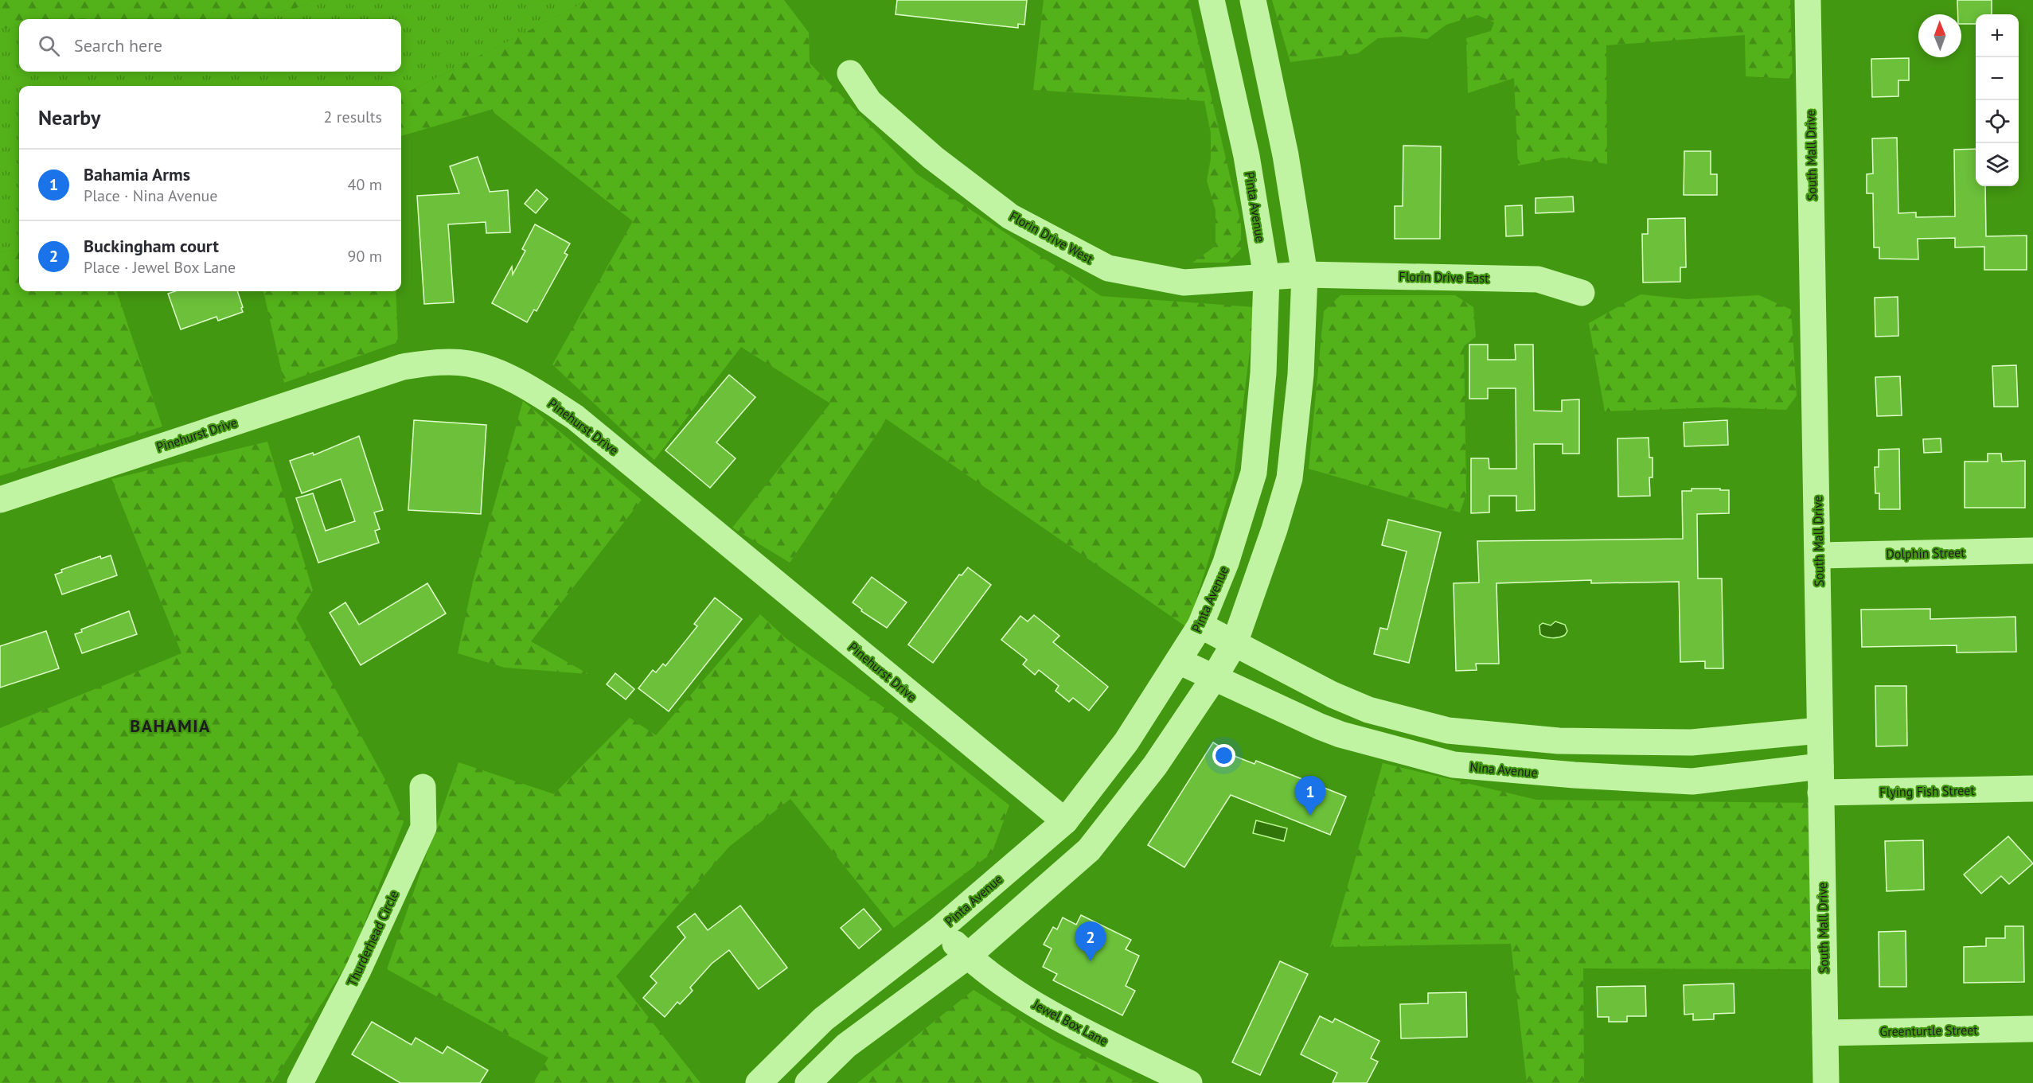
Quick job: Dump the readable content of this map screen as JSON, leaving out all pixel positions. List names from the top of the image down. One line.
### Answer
{"streets":{"street":["South Mall Drive","Pinta Avenue","Florin Drive West","Florin Drive East","Pinehurst Drive","Dolphin Street","Nina Avenue","Flying Fish Street","Thurderhead Circle","Jewel Box Lane","Greenturtle Street"]},"crossings":[["South Mall Drive","Dolphin Street"],["South Mall Drive","Nina Avenue"],["South Mall Drive","Flying Fish Street"],["South Mall Drive","Greenturtle Street"],["Pinta Avenue","Florin Drive West"],["Pinta Avenue","Pinehurst Drive"],["Pinta Avenue","Nina Avenue"],["Pinta Avenue","Jewel Box Lane"],["Florin Drive West","Florin Drive East"]],"districts":["BAHAMIA"],"north":"top","page":{"map_buttons":["+","−"],"search":"Search here","heading":["Nearby","2 results"],"list":[{"mark":"1","name":"Bahamia Arms","note":"Place · Nina Avenue","value":"40 m"},{"mark":"2","name":"Buckingham court","note":"Place · Jewel Box Lane","value":"90 m"}],"pins":["1","2"]}}
